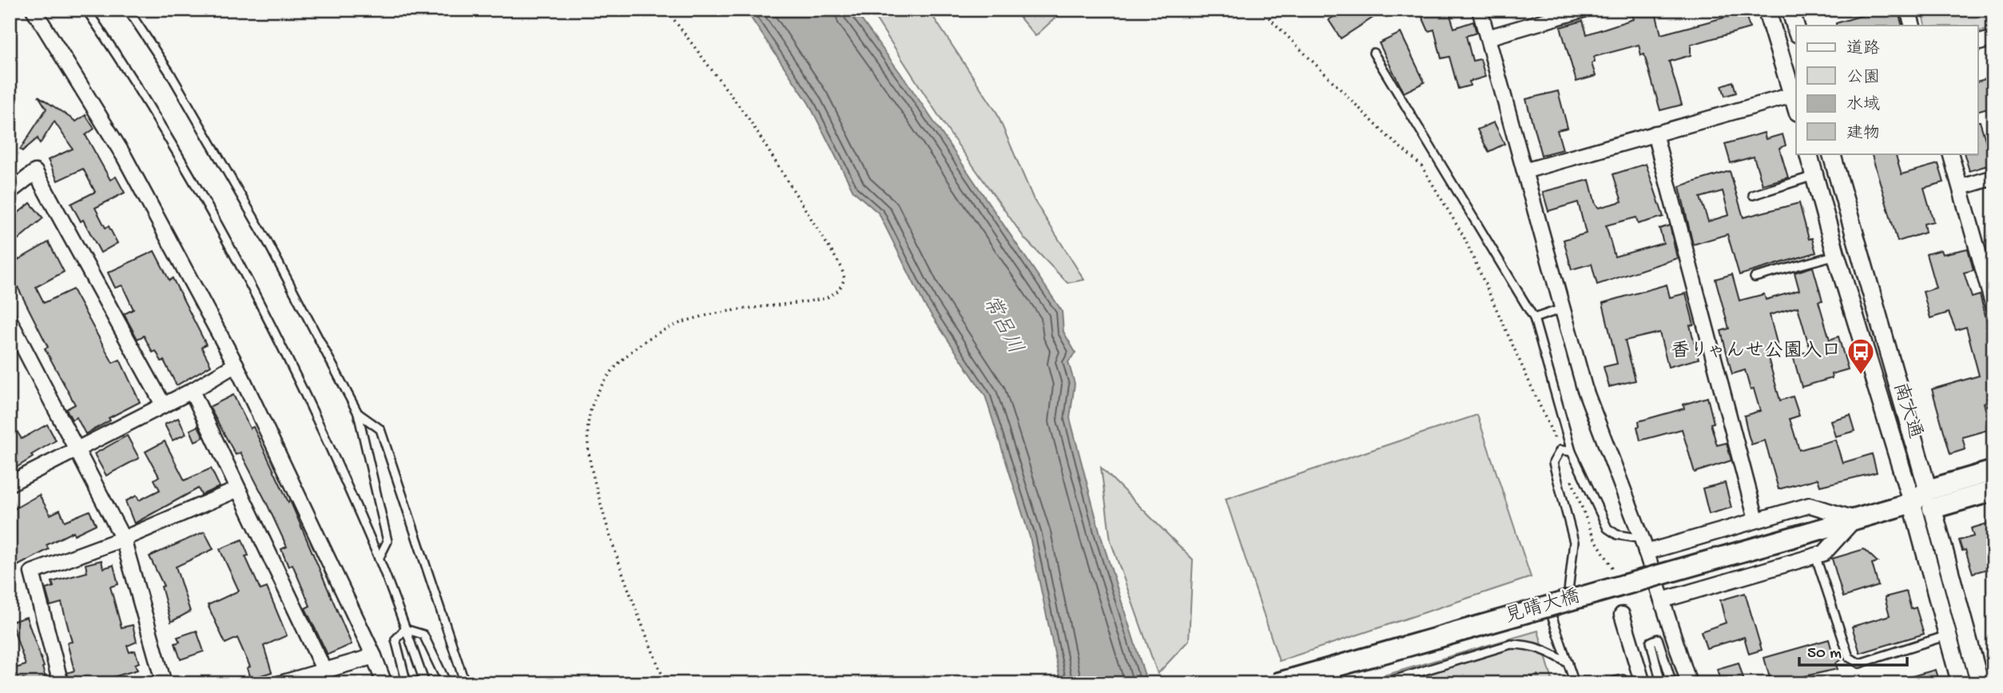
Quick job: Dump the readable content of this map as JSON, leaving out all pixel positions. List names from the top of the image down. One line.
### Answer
{"streets":{"main road":["見晴大橋"],"street":["南大通"]},"crossings":[["南大通","見晴大橋"]],"water":["常呂川"],"places":{"bus stop":["香りゃんせ公園入口"]},"legend":["道路","公園","水域","建物"],"scale_bar":"50 m"}
